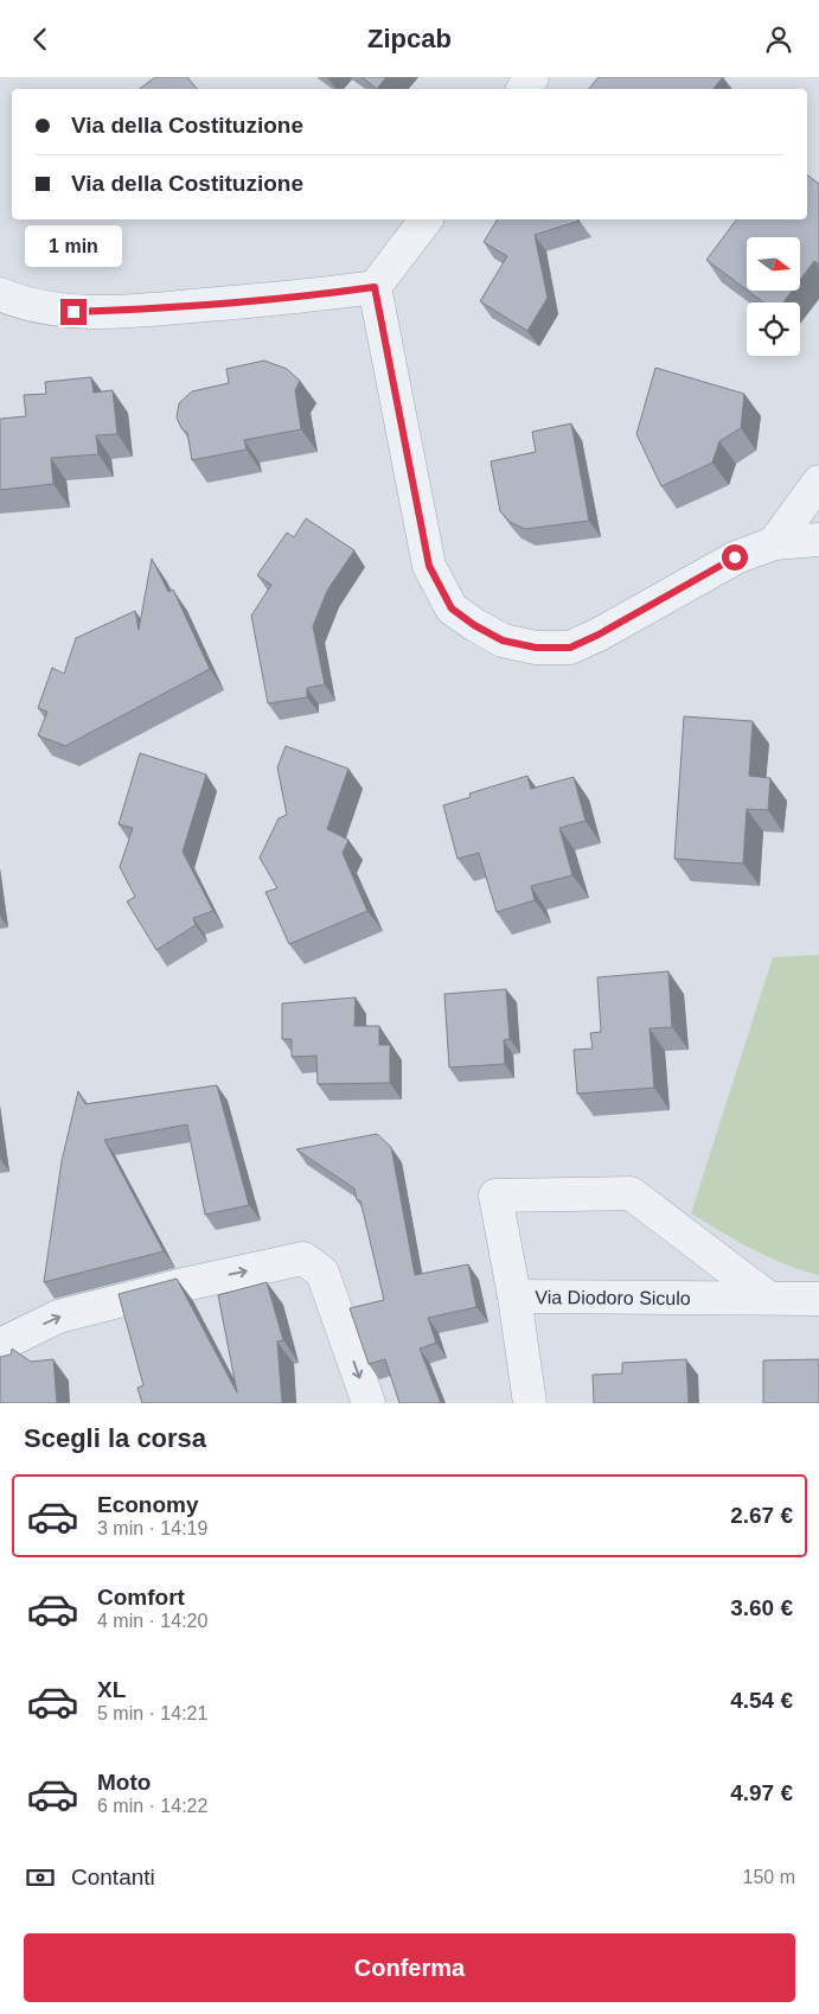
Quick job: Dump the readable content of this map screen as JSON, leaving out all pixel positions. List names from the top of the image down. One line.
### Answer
{"streets":{"street":["Via Diodoro Siculo"]},"north":"right","page":{"header":"Zipcab","banner":["Via della Costituzione","Via della Costituzione"],"bubble":"1 min","heading":"Scegli la corsa","list":[{"name":"Economy","note":"3 min · 14:19","value":"2.67 €"},{"name":"Comfort","note":"4 min · 14:20","value":"3.60 €"},{"name":"XL","note":"5 min · 14:21","value":"4.54 €"},{"name":"Moto","note":"6 min · 14:22","value":"4.97 €"}],"pay":["Contanti","150 m"],"buttons":"Conferma"}}
